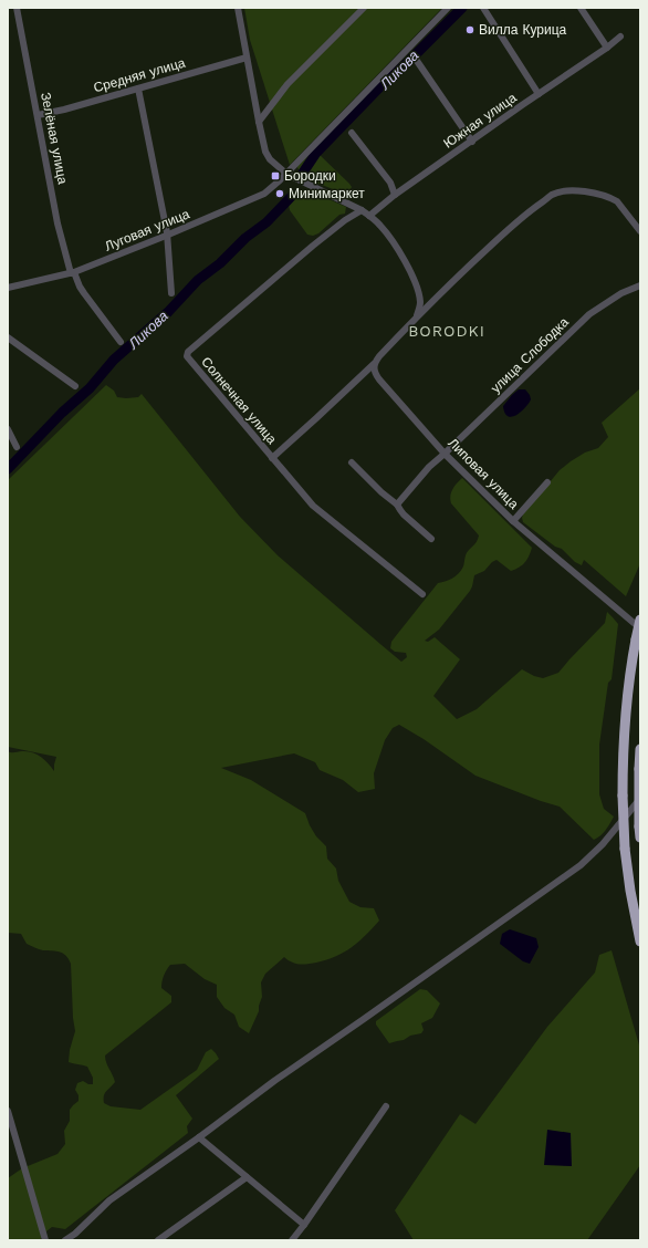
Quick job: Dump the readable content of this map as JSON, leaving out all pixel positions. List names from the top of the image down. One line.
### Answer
{"streets":{"street":["Средняя улица","Южная улица","Зелёная улица","Луговая улица","улица Слободка","Солнечная улица","Липовая улица"]},"crossings":[["Средняя улица","Зелёная улица"],["Южная улица","Солнечная улица"],["Зелёная улица","Луговая улица"],["улица Слободка","Липовая улица"]],"districts":["BORODKI"],"water":["Ликова"],"places":{"other":["Вилла Курица","Минимаркет"],"transit":["Бородки"]}}
